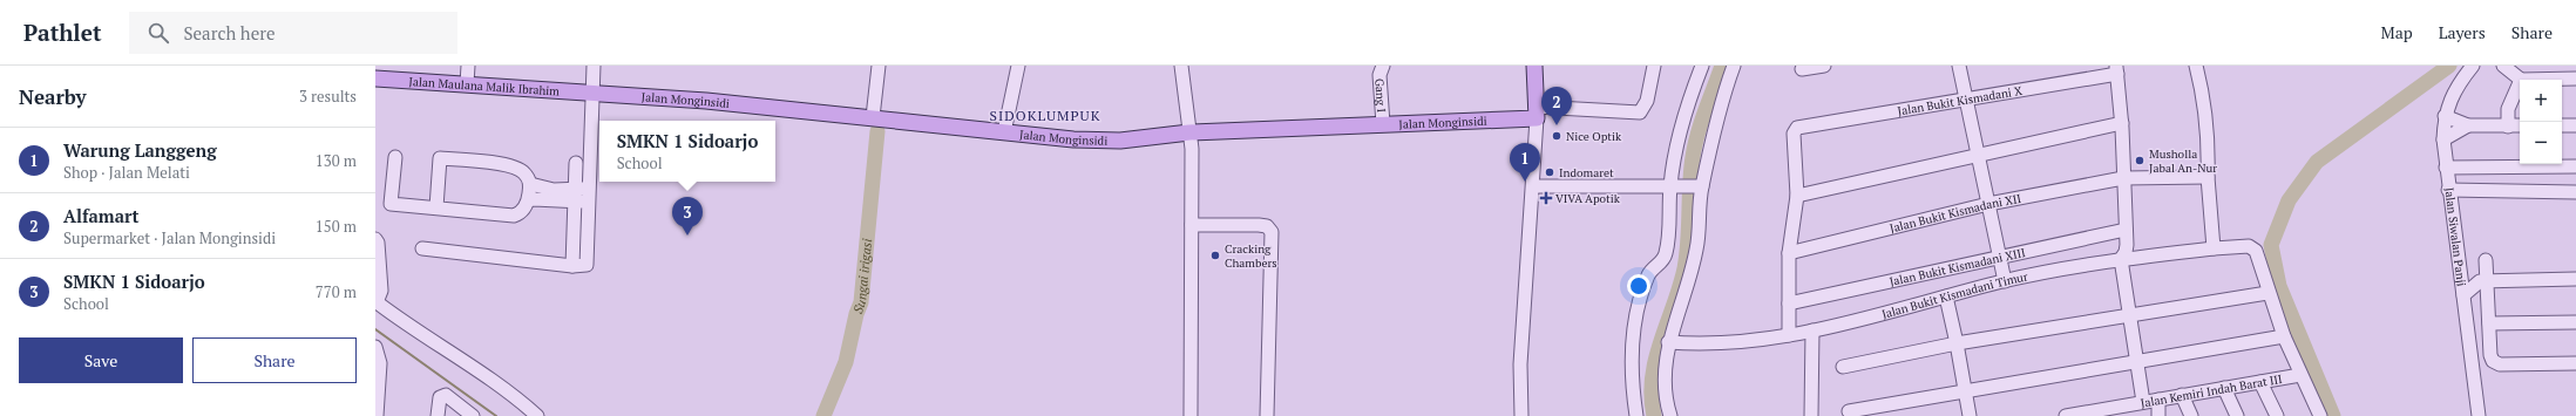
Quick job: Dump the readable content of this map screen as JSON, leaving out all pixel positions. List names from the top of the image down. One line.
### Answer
{"streets":{"main road":["Jalan Maulana Malik Ibrahim","Jalan Monginsidi"],"street":["Gang I","Jalan Bukit Kismadani X","Jalan Bukit Kismadani XII","Jalan Siwalan Panji","Jalan Bukit Kismadani XIII","Jalan Bukit Kismadani Timur","Jalan Kemiri Indah Barat III"]},"crossings":[["Jalan Maulana Malik Ibrahim","Jalan Monginsidi"],["Gang I","Jalan Monginsidi"]],"districts":["SIDOKLUMPUK"],"water":["Sungai irigasi"],"places":{"other":["Nice Optik","Musholla Jabal An-Nur","Indomaret","Cracking Chambers"],"health":["VIVA Apotik"]},"page":{"header":"Pathlet","search":"Search here","nav":["Map","Layers","Share"],"heading":["Nearby","3 results"],"map_buttons":["+","−"],"pins":["2","1","3"],"popup":["SMKN 1 Sidoarjo","School"],"list":[{"mark":"1","name":"Warung Langgeng","note":"Shop · Jalan Melati","value":"130 m"},{"mark":"2","name":"Alfamart","note":"Supermarket · Jalan Monginsidi","value":"150 m"},{"mark":"3","name":"SMKN 1 Sidoarjo","note":"School","value":"770 m"}],"buttons":["Save","Share"]}}
